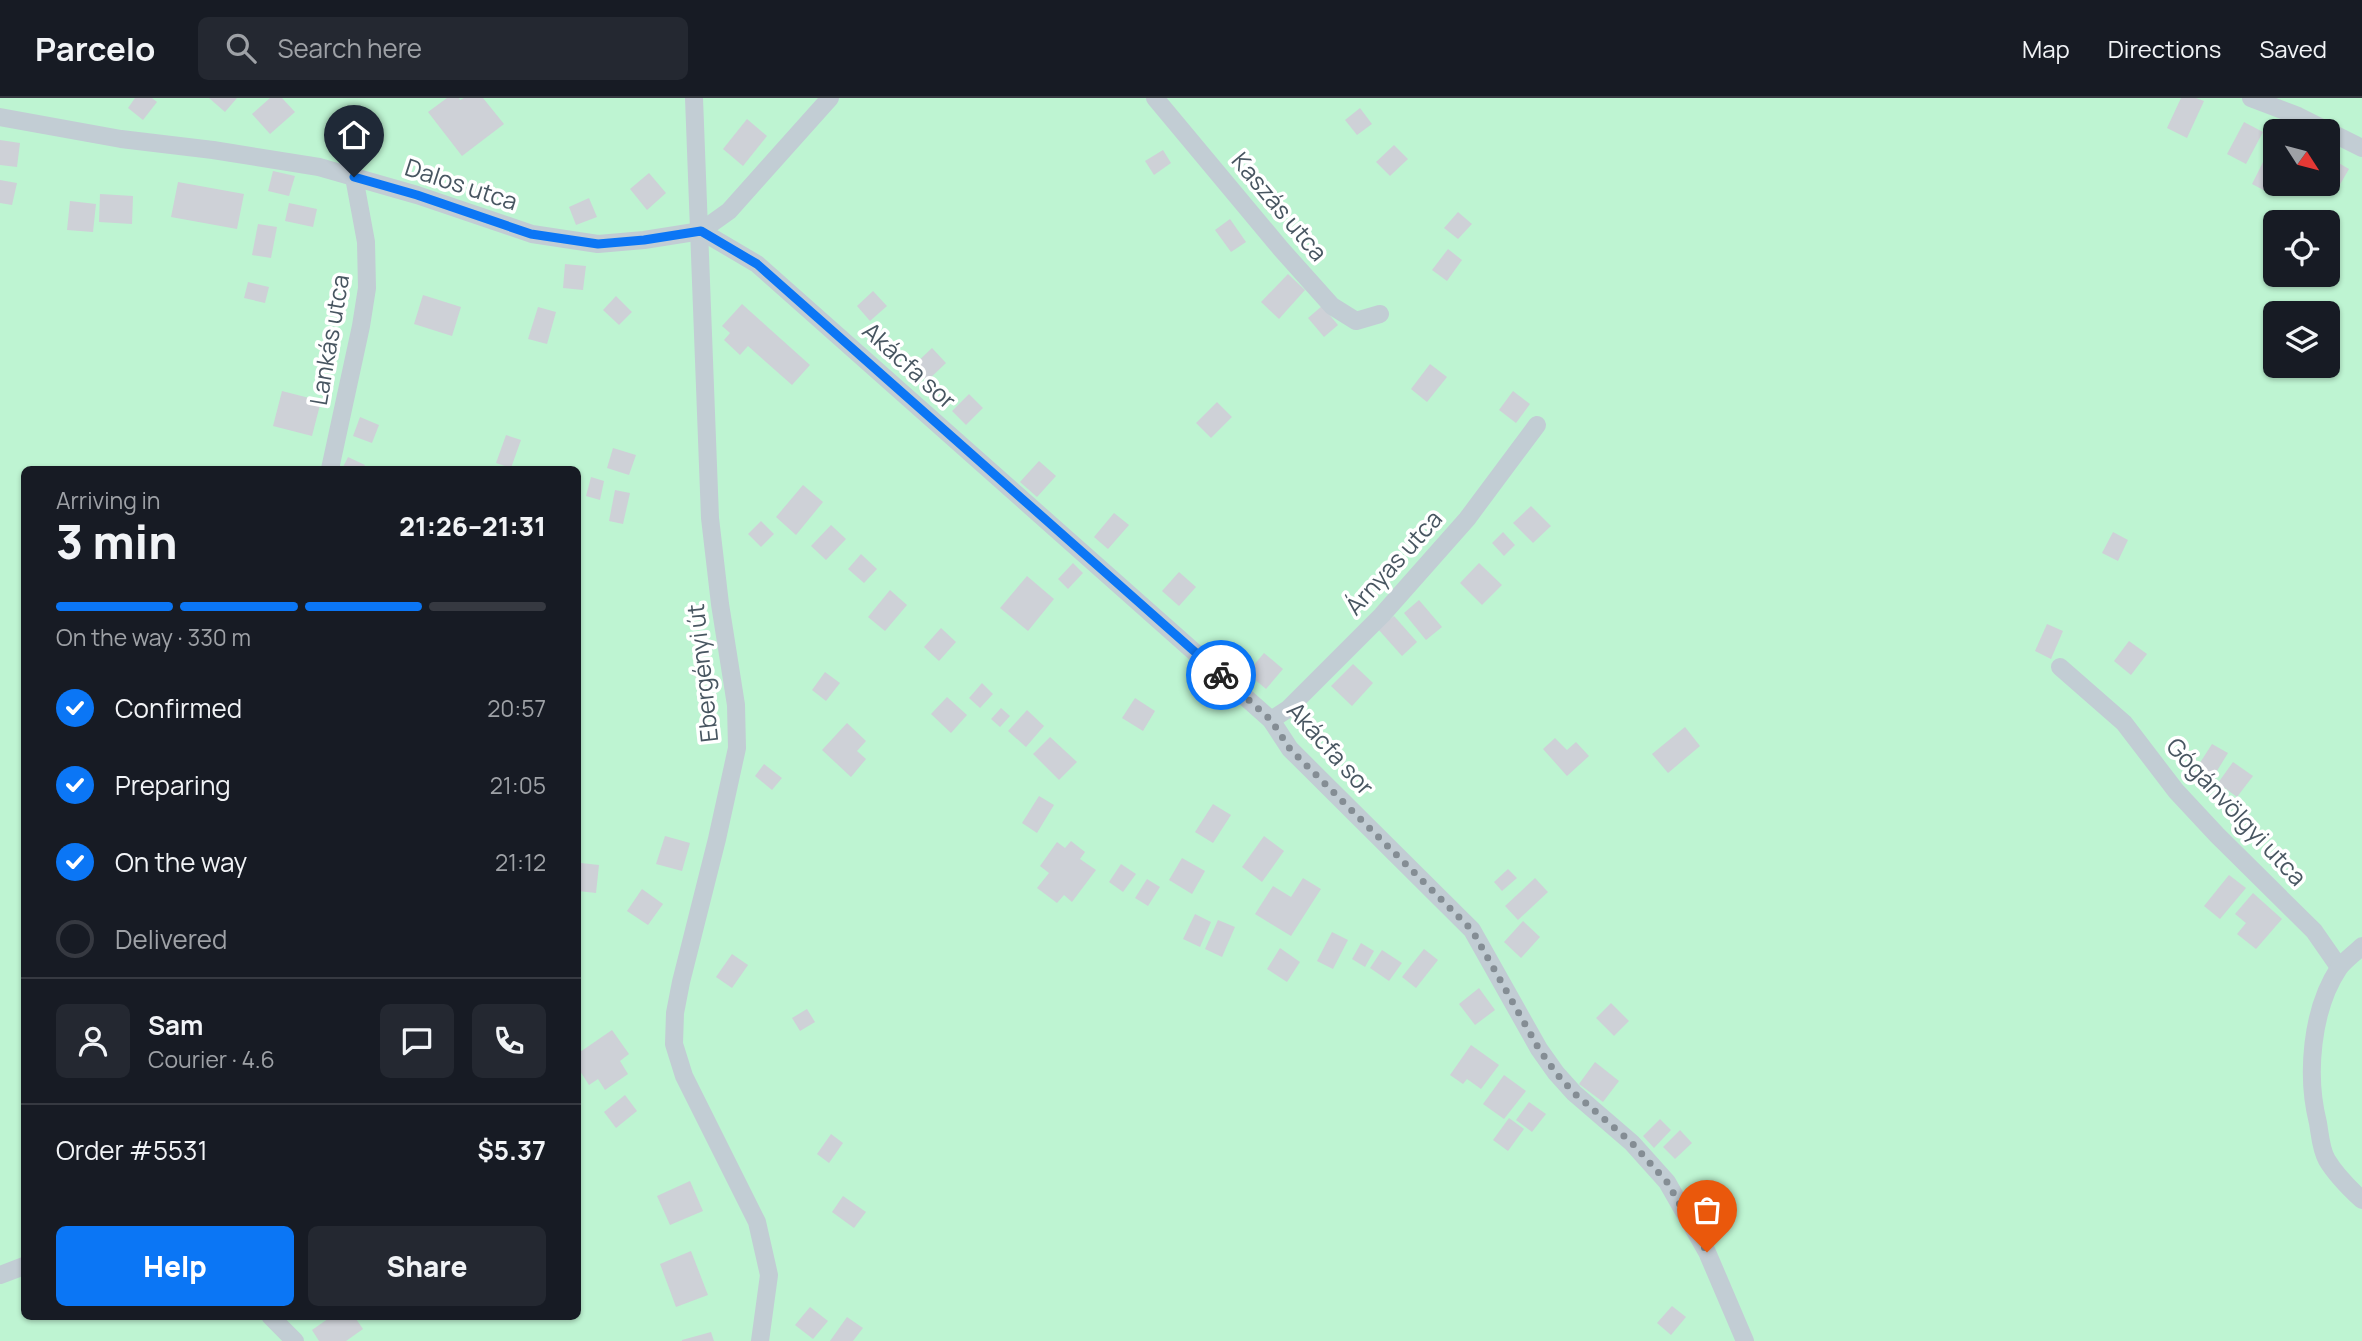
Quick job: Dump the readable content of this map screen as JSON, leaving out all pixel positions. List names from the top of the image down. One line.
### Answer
{"streets":{"street":["Dalos utca","Kaszás utca","Lankás utca","Akácfa sor","Árnyas utca","Ebergényi út","Gógánvölgyi utca"]},"crossings":[["Dalos utca","Lankás utca"],["Dalos utca","Akácfa sor"],["Dalos utca","Ebergényi út"],["Akácfa sor","Árnyas utca"],["Akácfa sor","Ebergényi út"]],"north":"bottom right","page":{"header":"Parcelo","search":"Search here","nav":["Map","Directions","Saved"],"heading":["3 min","Arriving in","21:26–21:31"],"panel":["Sam","Courier · 4.6","Order #5531","$5.37"],"bar":"On the way · 330 m","list":[["Confirmed","20:57"],["Preparing","21:05"],["On the way","21:12"],"Delivered"],"buttons":["Help","Share"]}}
